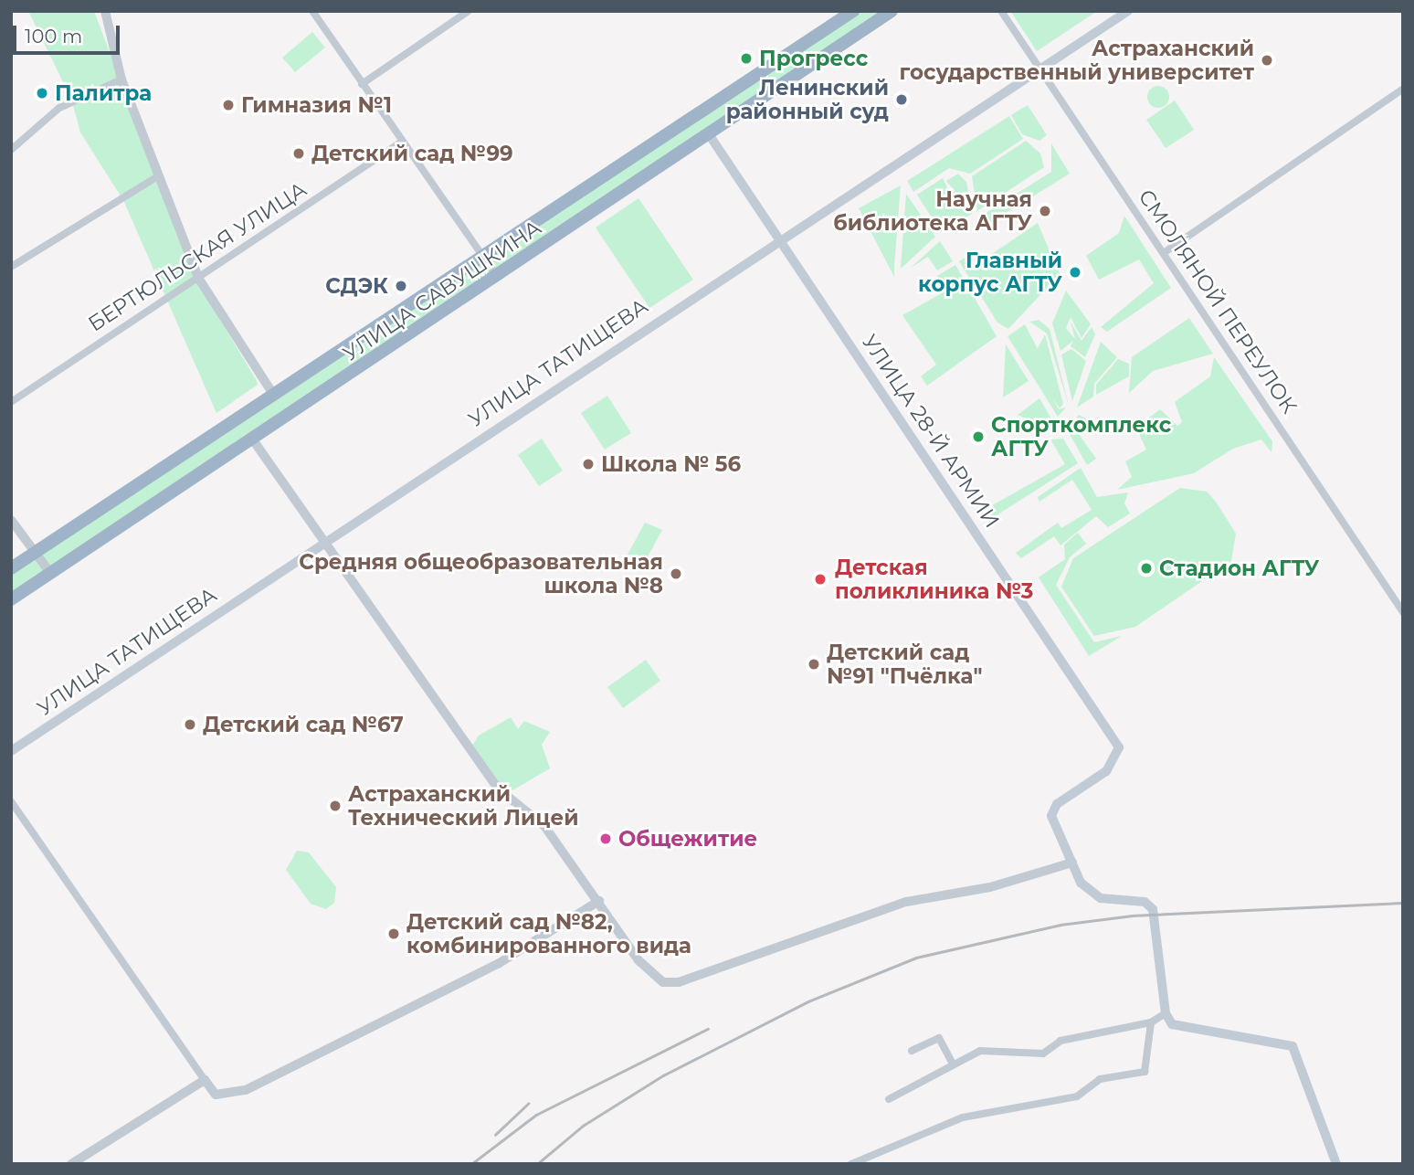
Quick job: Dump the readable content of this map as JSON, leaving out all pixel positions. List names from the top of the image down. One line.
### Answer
{"streets":{"highway":["УЛИЦА САВУШКИНА"],"main road":["УЛИЦА ТАТИЩЕВА","УЛИЦА 28-Й АРМИИ"],"street":["БЕРТЮЛЬСКАЯ УЛИЦА","СМОЛЯНОЙ ПЕРЕУЛОК"]},"crossings":[["УЛИЦА САВУШКИНА","УЛИЦА 28-Й АРМИИ"],["СМОЛЯНОЙ ПЕРЕУЛОК","УЛИЦА ТАТИЩЕВА"],["УЛИЦА ТАТИЩЕВА","УЛИЦА 28-Й АРМИИ"]],"places":["Прогресс","Астраханский государственный университет","Палитра","Ленинский районный суд","Гимназия №1","Детский сад №99","Научная библиотека АГТУ","Главный корпус АГТУ","СДЭК","Спорткомплекс АГТУ","Школа № 56","Стадион АГТУ","Средняя общеобразовательная школа №8","Детская поликлиника №3","Детский сад №91 \"Пчёлка\"","Детский сад №67","Астраханский Технический Лицей","Общежитие","Детский сад №82, комбинированного вида"],"scale_bar":"100 m"}
